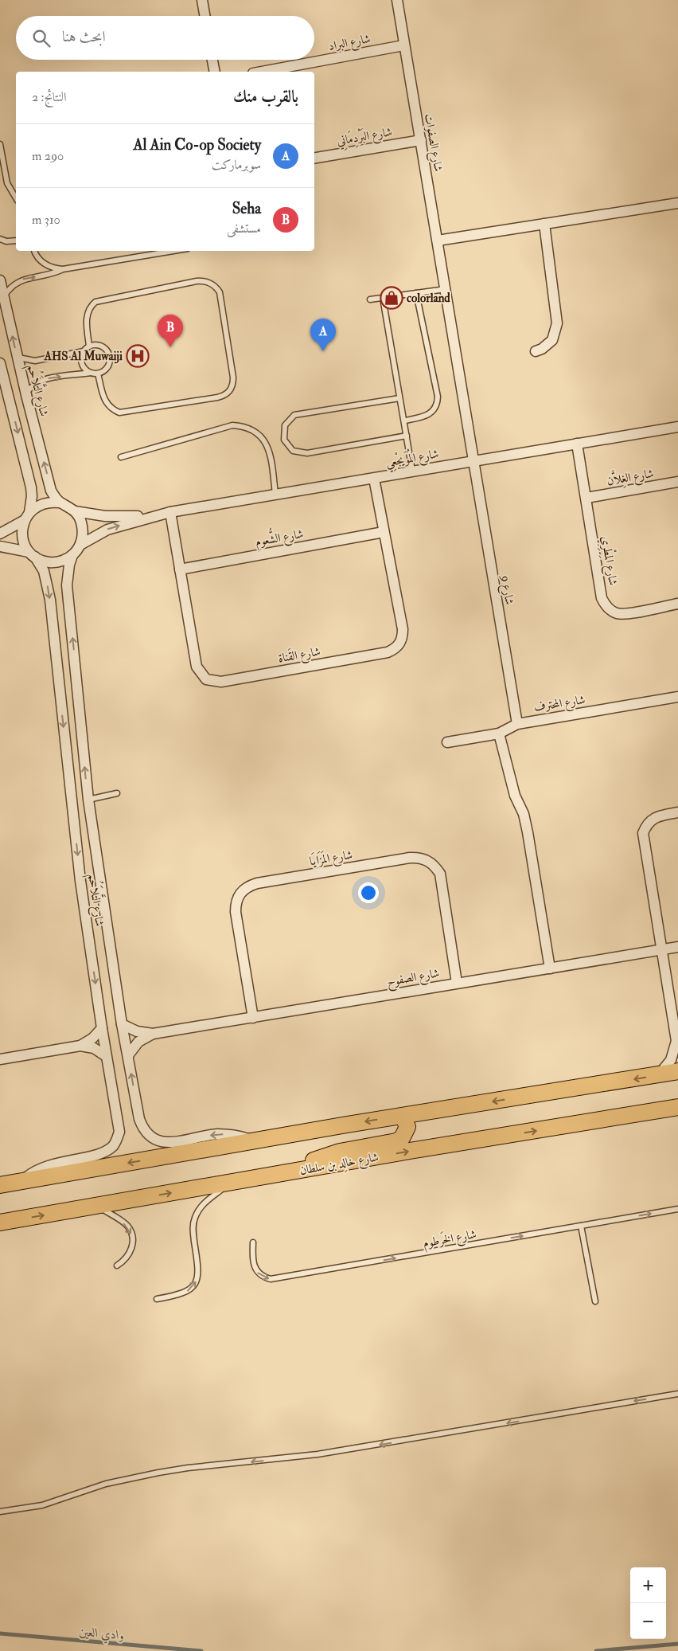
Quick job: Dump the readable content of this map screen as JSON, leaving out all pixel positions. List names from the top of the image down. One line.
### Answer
{"streets":{"main road":["شارع خالِد بن سلطان"],"street":["شارع البراد","شارع البَرْدِمَانِي","شارع الصفوات","شارع التَّلاَحُم","شارع المُوَيجْعِي","شارع الغِلاَّن","شارع الشُّعوم","شارع المِطْرِي","شارع 9","شارع القَناة","شارع المحترف","شارع المَزَايَا","شارع الصفوح"],"lane":["شارع الخَرطوم"]},"crossings":[["شارع البراد","شارع الصفوات"],["شارع البَرْدِمَانِي","شارع الصفوات"],["شارع الصفوات","شارع المُوَيجْعِي"],["شارع الصفوات","شارع 9"],["شارع التَّلاَحُم","شارع المُوَيجْعِي"],["شارع التَّلاَحُم","شارع الصفوح"],["شارع المُوَيجْعِي","شارع المِطْرِي"],["شارع المُوَيجْعِي","شارع 9"],["شارع المُوَيجْعِي","شارع القَناة"],["شارع الغِلاَّن","شارع المِطْرِي"],["شارع الشُّعوم","شارع القَناة"],["شارع 9","شارع المحترف"],["شارع المَزَايَا","شارع الصفوح"]],"one_way":["شارع الخَرطوم"],"water":["وادي العين"],"places":{"shop":["colorland"],"hospital":["AHS Al Muwaiji"]},"page":{"search":"ابحث هنا","heading":["بالقرب منك","النتائج: 2"],"list":[{"mark":"A","name":"Al Ain Co-op Society","note":"سوبرماركت","value":"290 m"},{"mark":"B","name":"Seha","note":"مستشفى","value":"310 m"}],"pins":["B","A"],"map_buttons":["+","−"]}}
